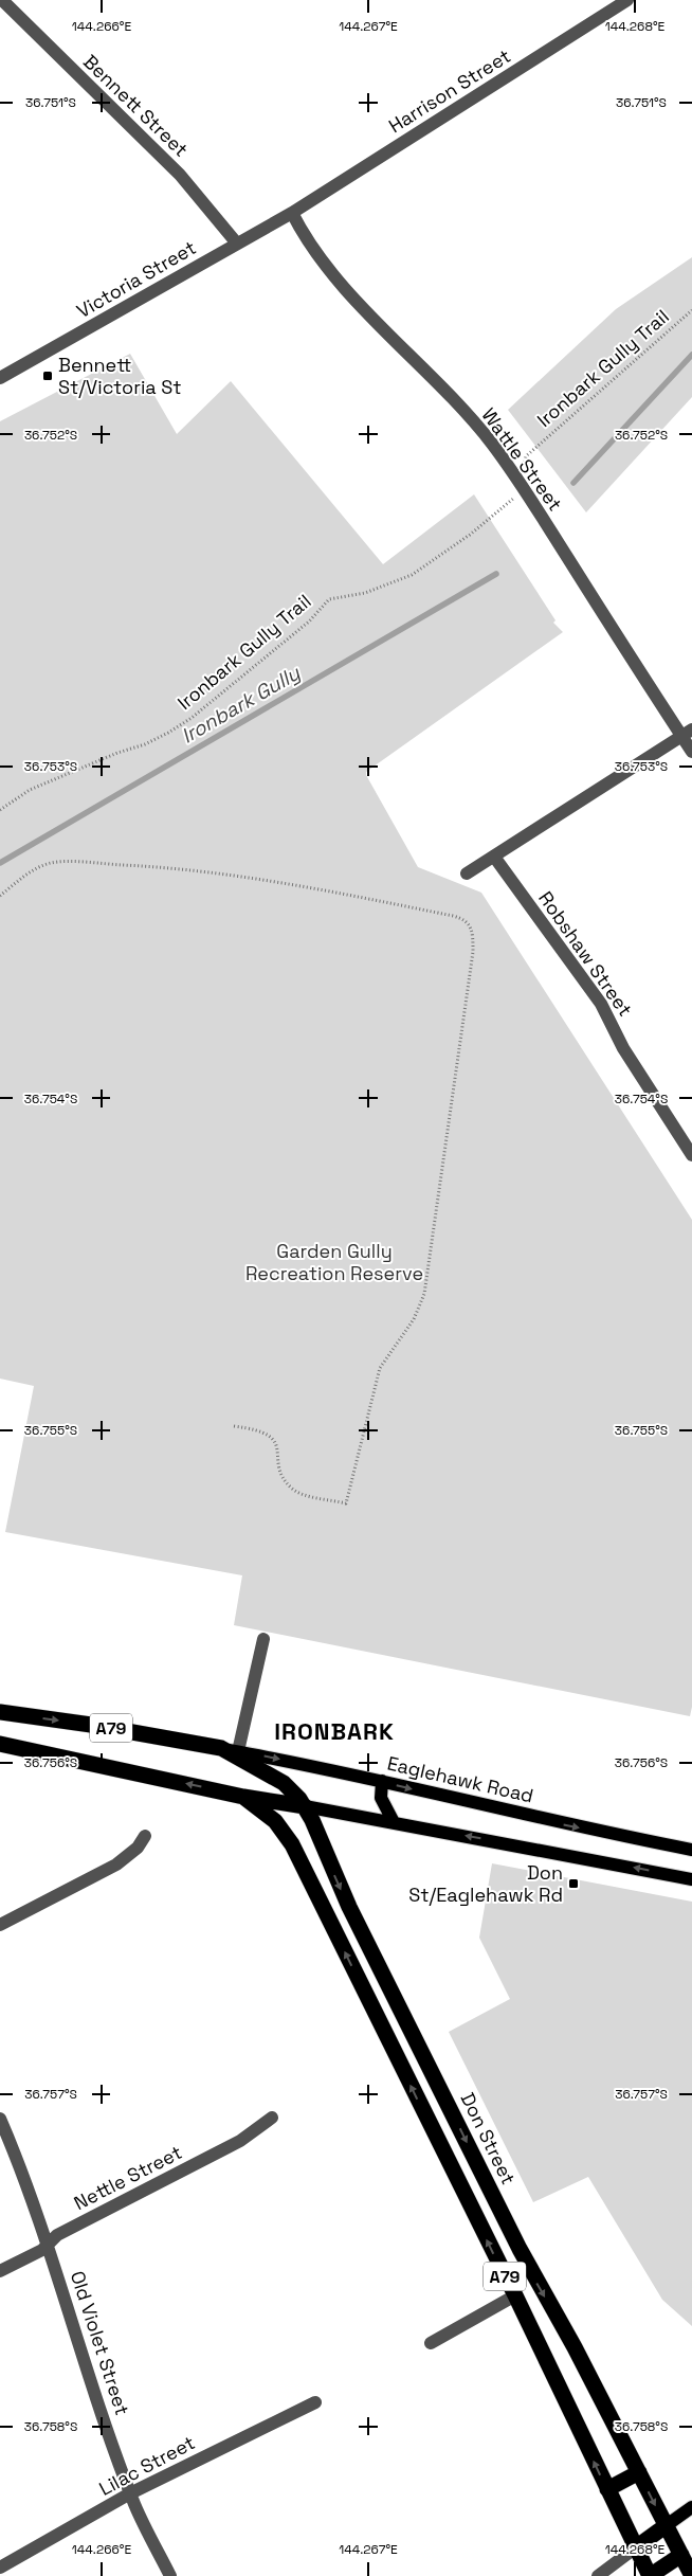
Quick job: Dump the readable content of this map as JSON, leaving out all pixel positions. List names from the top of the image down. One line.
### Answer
{"streets":{"highway":["A79","Eaglehawk Road","Don Street"],"street":["Harrison Street","Bennett Street","Victoria Street","Wattle Street","Robshaw Street","Nettle Street","Old Violet Street","Lilac Street"],"path":["Ironbark Gully Trail"]},"crossings":[["Harrison Street","Victoria Street"],["Harrison Street","Wattle Street"],["Bennett Street","Victoria Street"],["Victoria Street","Wattle Street"],["Ironbark Gully Trail","Wattle Street"],["Eaglehawk Road","Don Street"],["Nettle Street","Old Violet Street"],["Old Violet Street","Lilac Street"]],"districts":["IRONBARK"],"water":["Ironbark Gully"],"parks":["Garden Gully Recreation Reserve"],"places":{"transit":["Bennett St/Victoria St","Don St/Eaglehawk Rd"]},"coordinates":["144.266°E","144.267°E","144.268°E","36.751°S","36.752°S","36.753°S","36.754°S","36.755°S","36.756°S","36.757°S","36.758°S"]}
